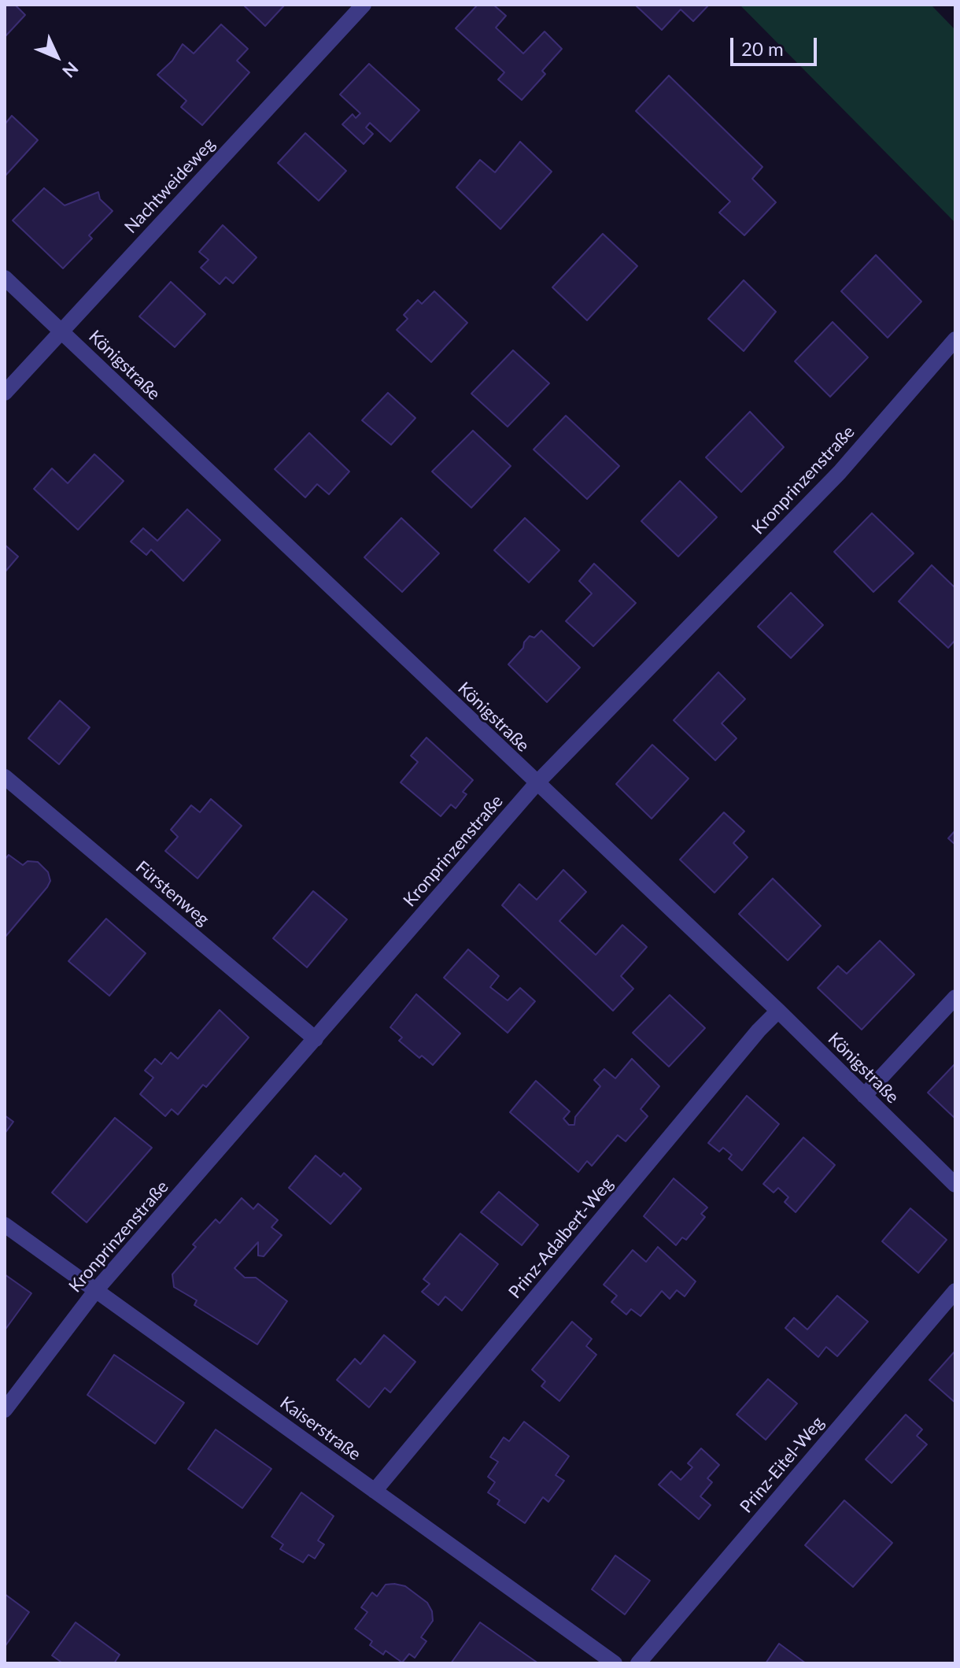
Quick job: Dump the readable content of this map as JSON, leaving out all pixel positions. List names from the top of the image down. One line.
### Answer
{"streets":{"street":["Nachtweideweg","Königstraße","Kronprinzenstraße","Fürstenweg","Prinz-Adalbert-Weg","Kaiserstraße","Prinz-Eitel-Weg"]},"crossings":[["Nachtweideweg","Königstraße"],["Königstraße","Kronprinzenstraße"],["Königstraße","Prinz-Adalbert-Weg"],["Kronprinzenstraße","Fürstenweg"],["Kronprinzenstraße","Kaiserstraße"],["Prinz-Adalbert-Weg","Kaiserstraße"]],"scale_bar":"20 m","north":"bottom right"}
